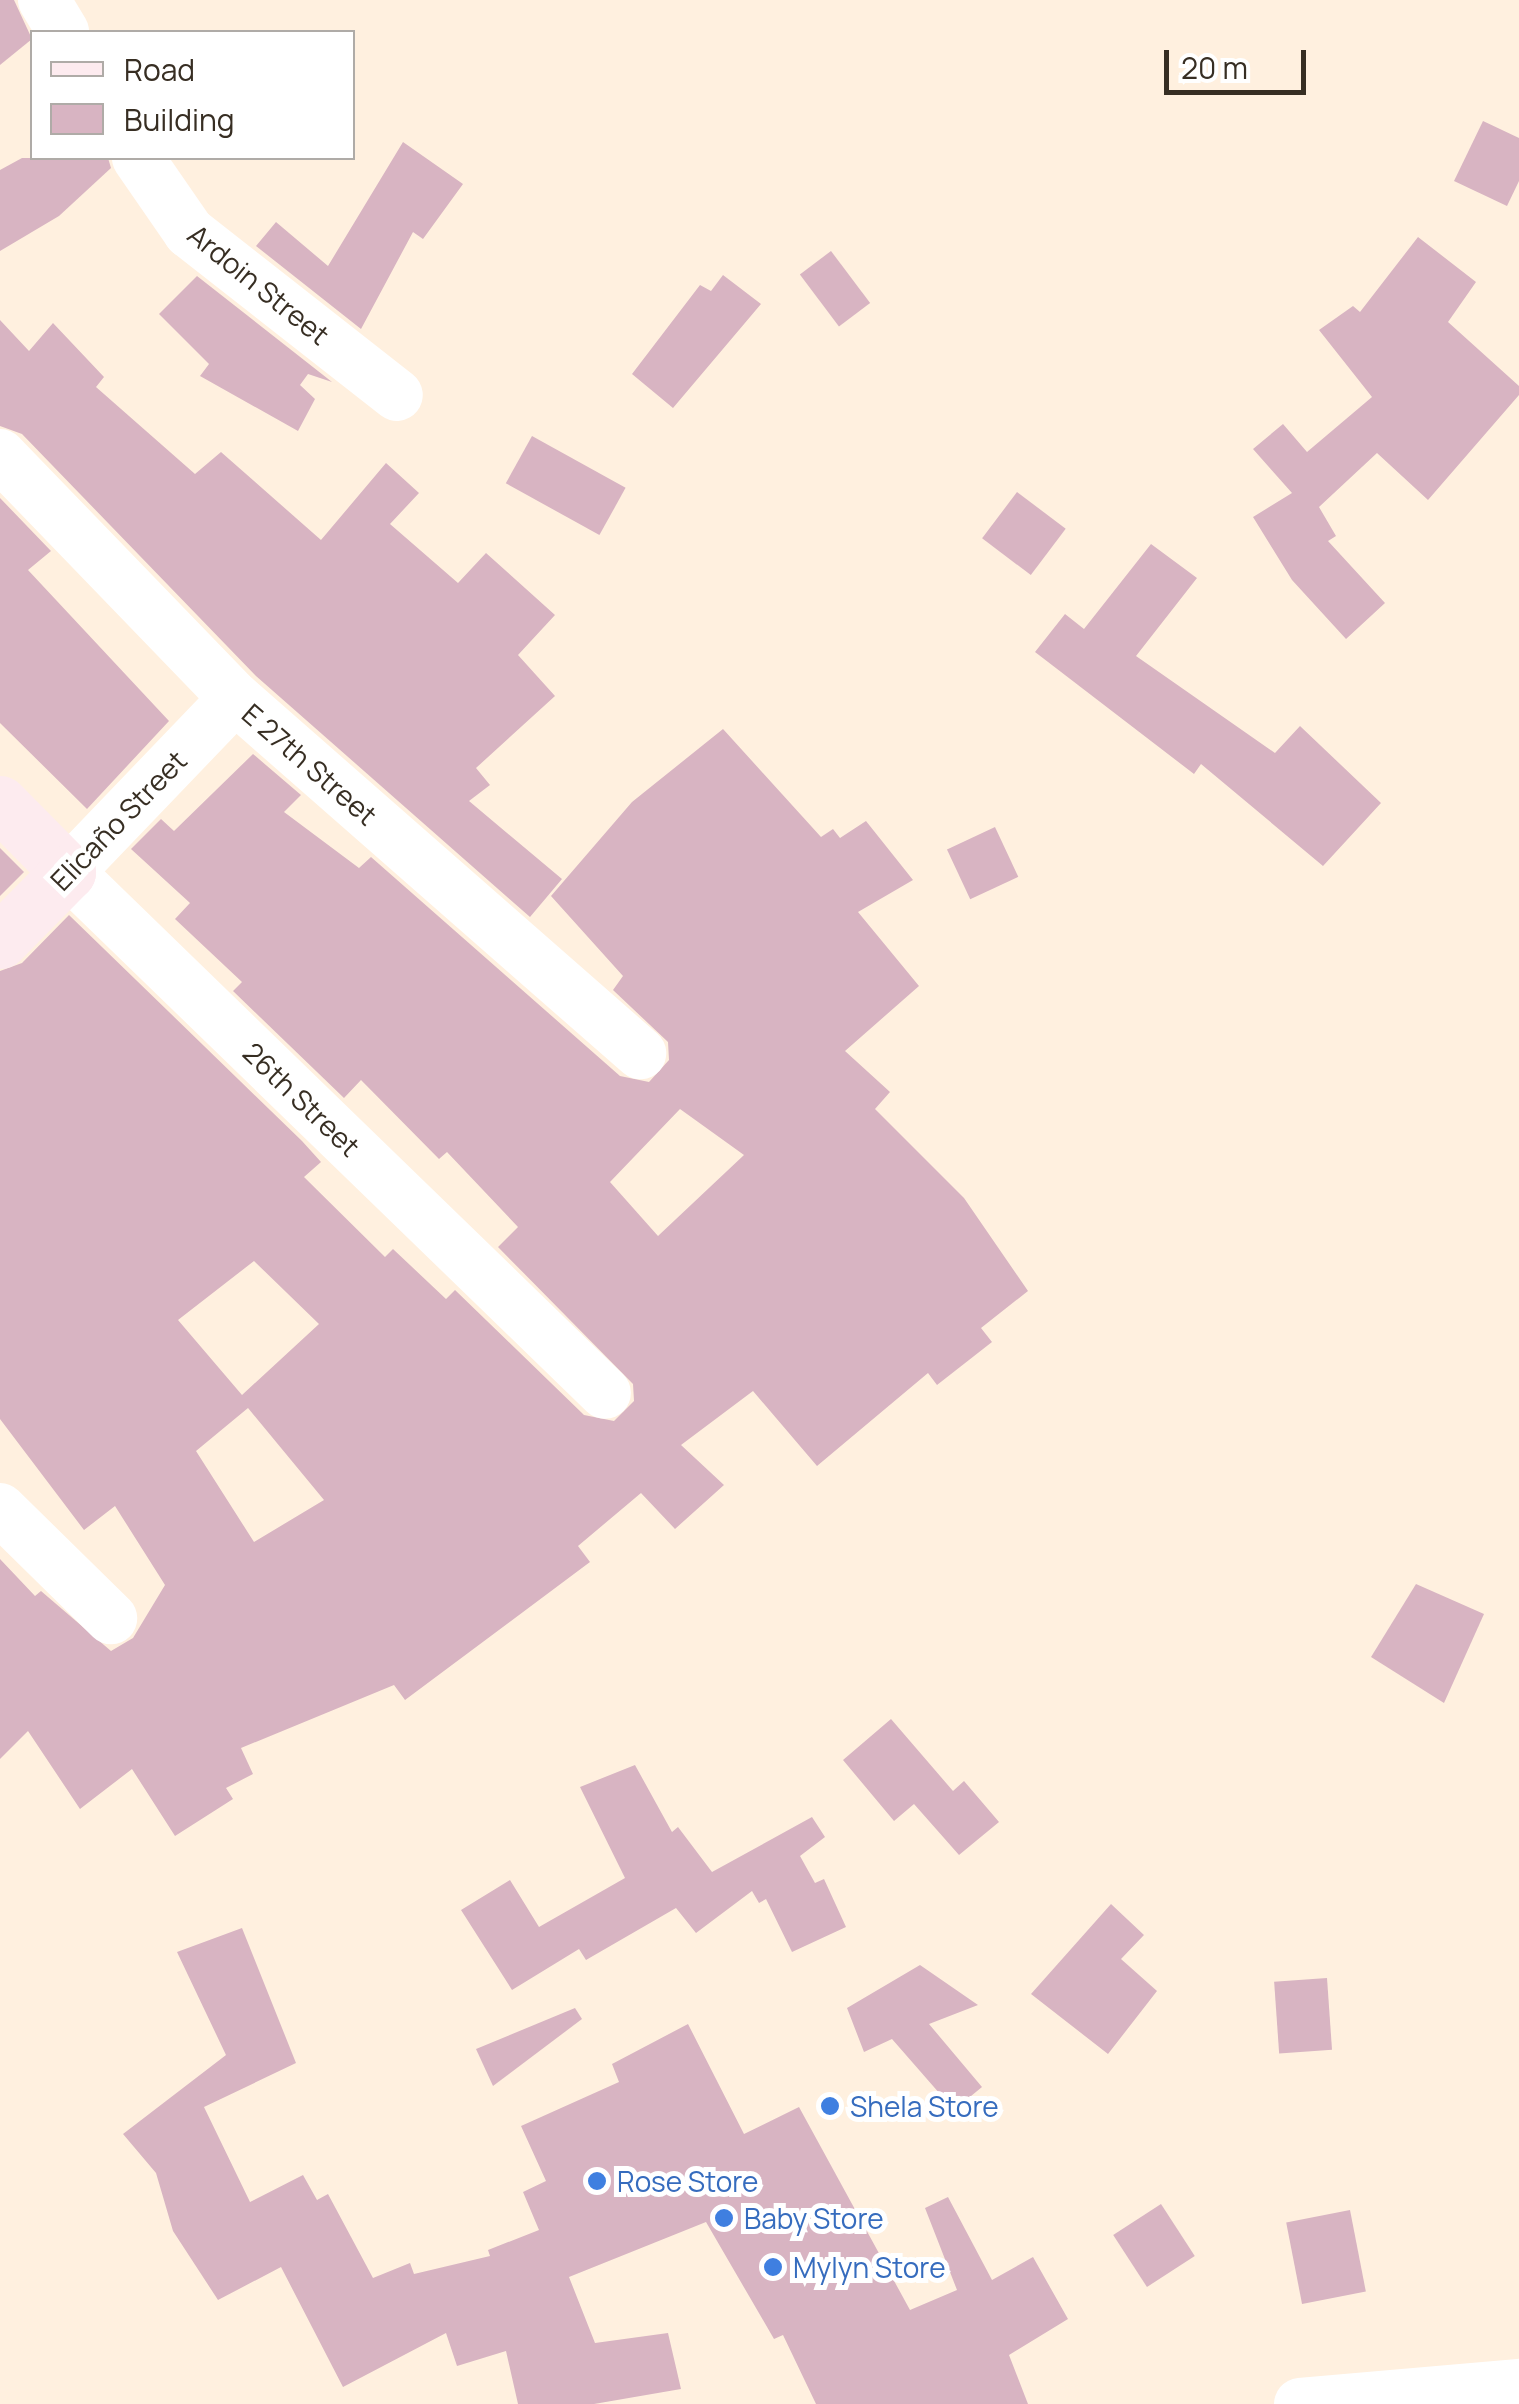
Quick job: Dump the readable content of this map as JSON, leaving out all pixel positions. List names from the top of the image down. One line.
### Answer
{"streets":{"street":["Ardoin Street","E 27th Street","Elicaño Street","26th Street"]},"crossings":[["E 27th Street","Elicaño Street"],["Elicaño Street","26th Street"]],"places":["Shela Store","Rose Store","Baby Store","Mylyn Store"],"legend":["Road","Building"],"scale_bar":"20 m"}
